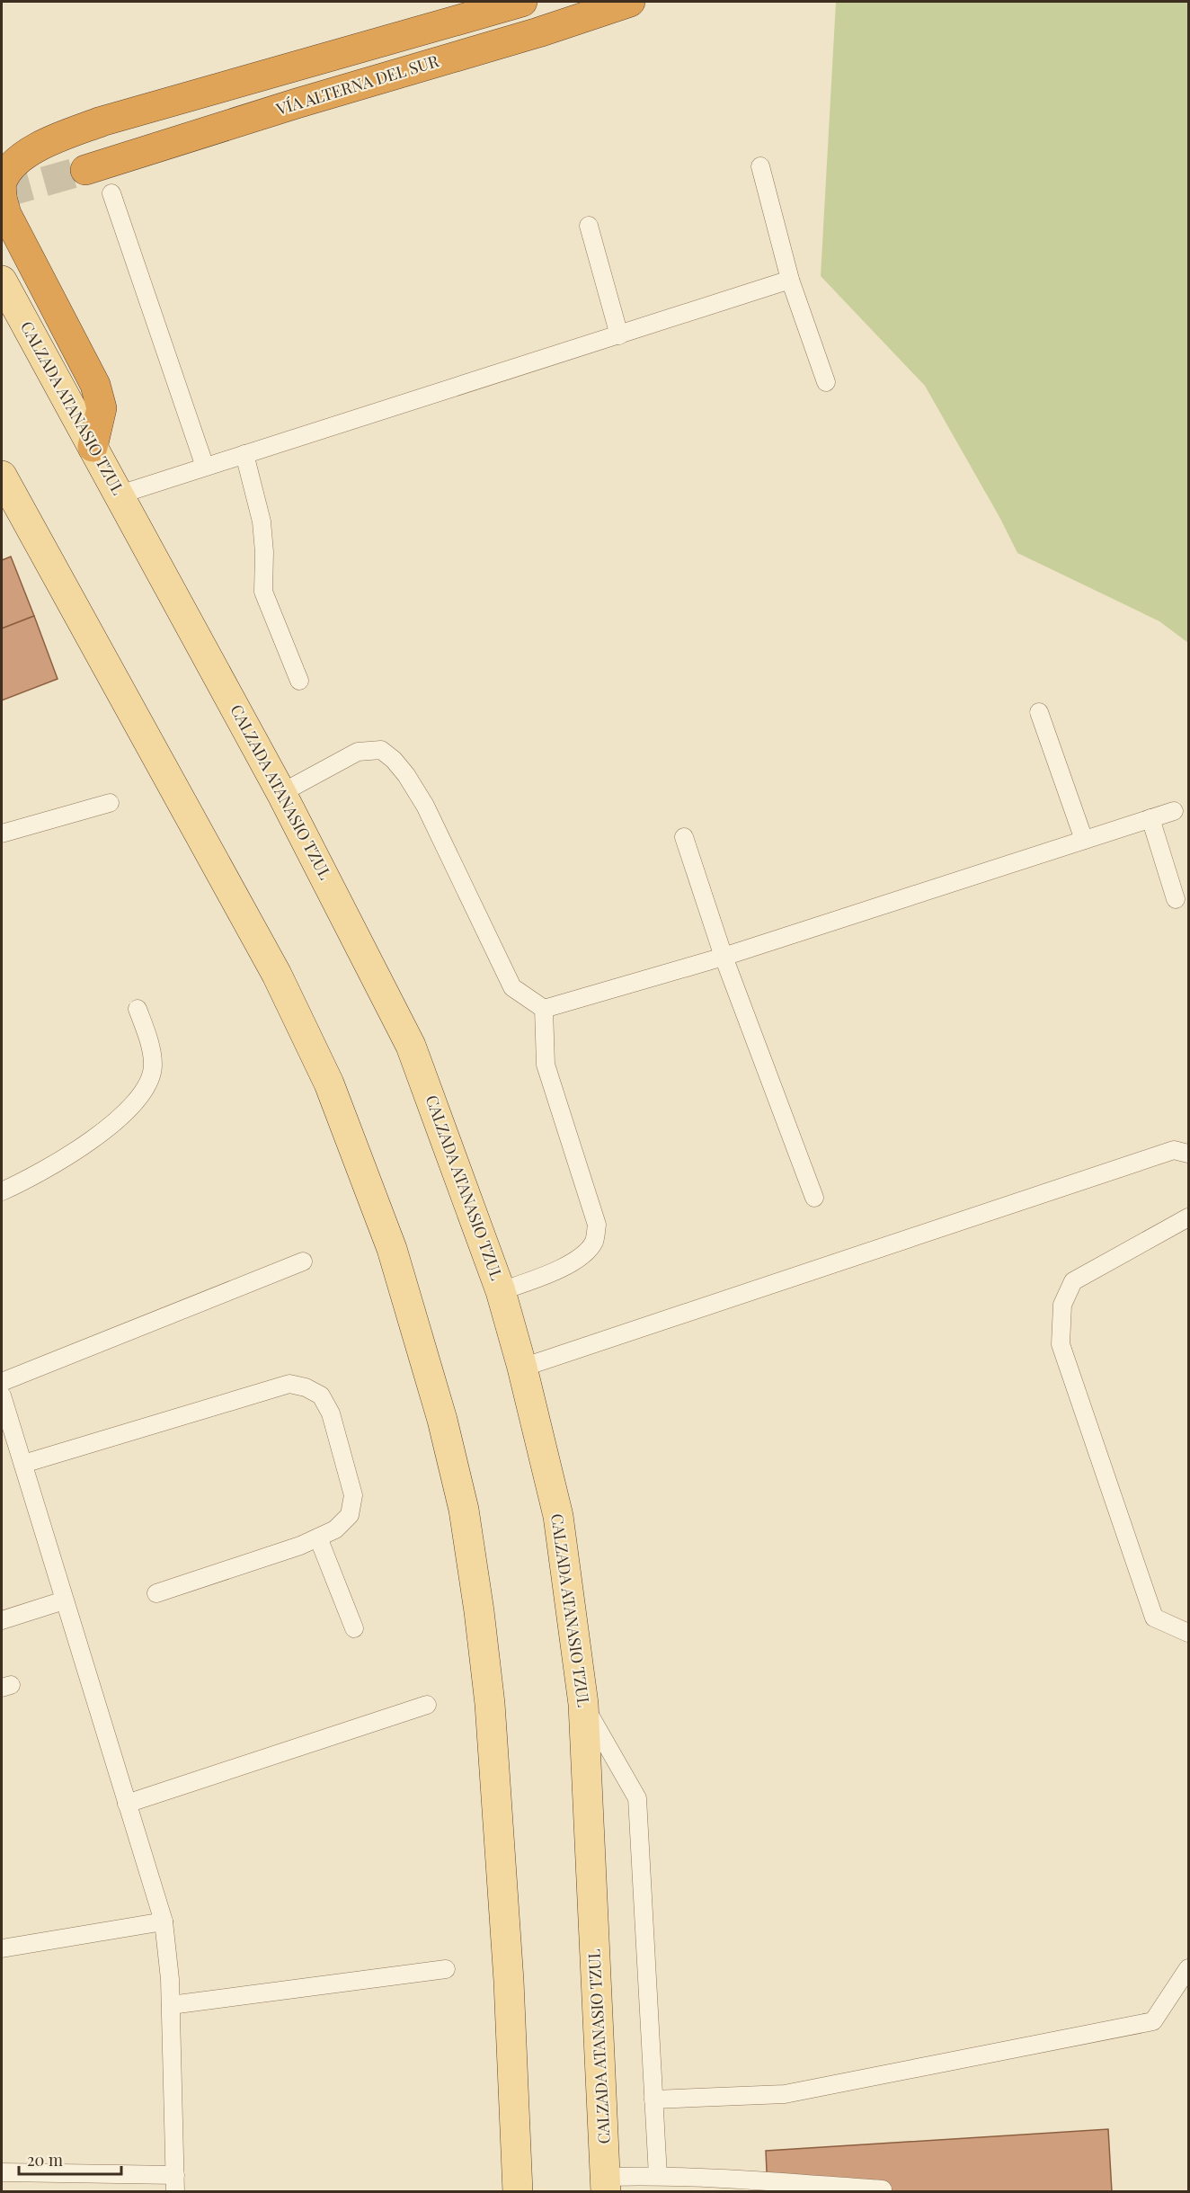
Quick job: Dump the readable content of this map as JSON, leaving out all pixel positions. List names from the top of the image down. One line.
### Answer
{"streets":{"highway":["VÍA ALTERNA DEL SUR"],"main road":["CALZADA ATANASIO TZUL"]},"scale_bar":"20 m"}
